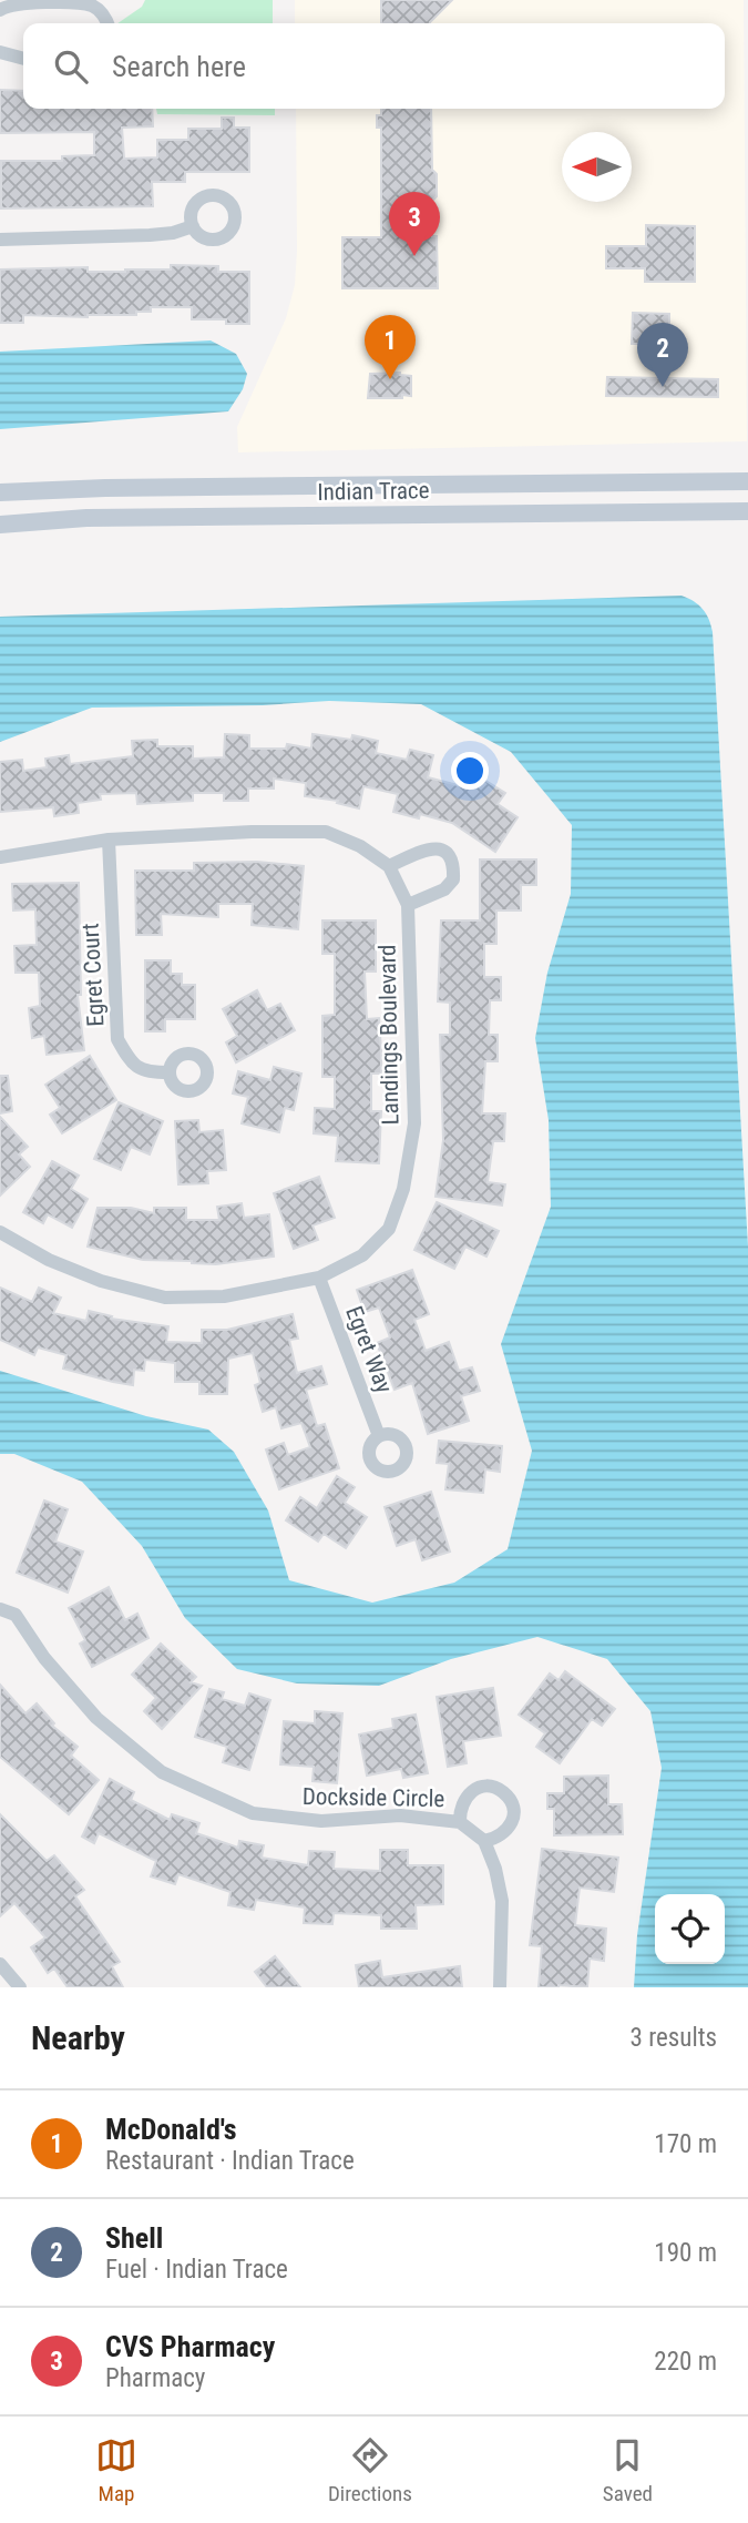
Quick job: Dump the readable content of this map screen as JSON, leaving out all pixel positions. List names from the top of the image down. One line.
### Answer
{"streets":{"main road":["Indian Trace"],"street":["Egret Court","Landings Boulevard","Egret Way","Dockside Circle"]},"crossings":[["Egret Court","Landings Boulevard"],["Landings Boulevard","Egret Way"]],"north":"left","page":{"search":"Search here","pins":["3","1","2"],"heading":["Nearby","3 results"],"list":[{"mark":"1","name":"McDonald's","note":"Restaurant · Indian Trace","value":"170 m"},{"mark":"2","name":"Shell","note":"Fuel · Indian Trace","value":"190 m"},{"mark":"3","name":"CVS Pharmacy","note":"Pharmacy","value":"220 m"}],"nav":["Map","Directions","Saved"]}}
